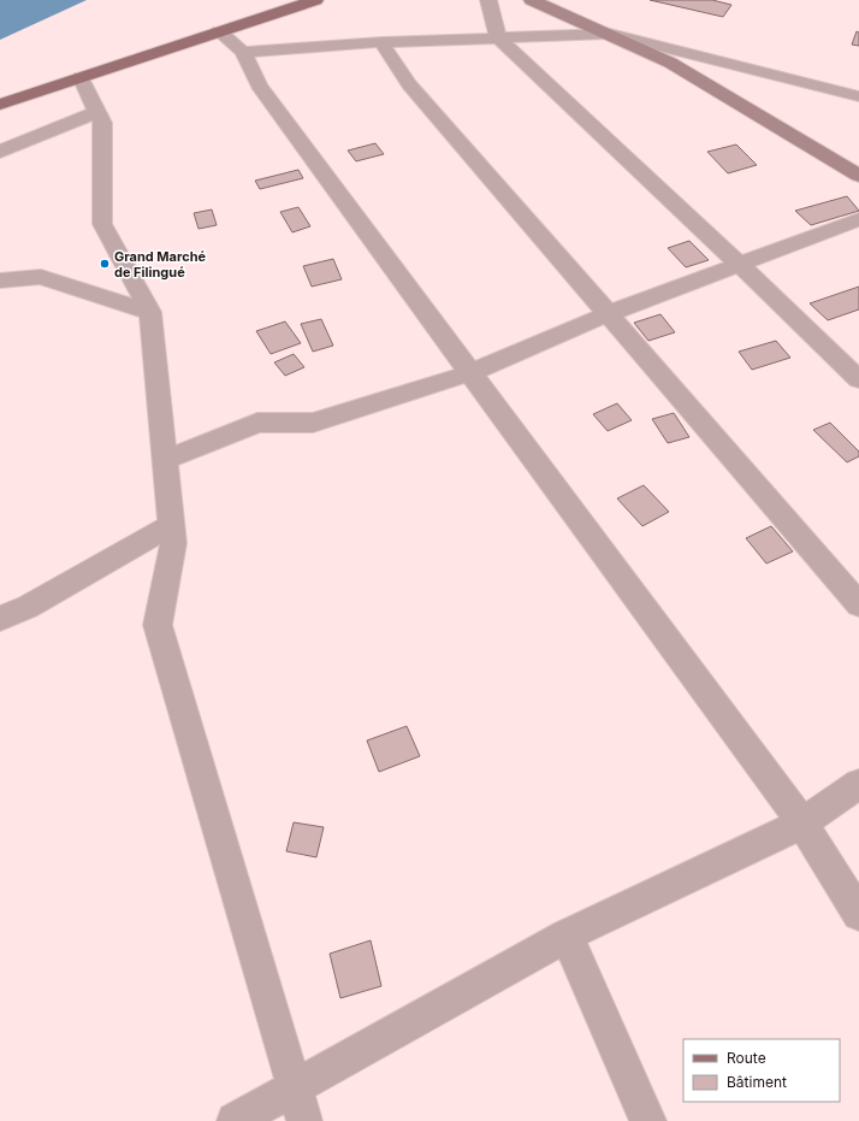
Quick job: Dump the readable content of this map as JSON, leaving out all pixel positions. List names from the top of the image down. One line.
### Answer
{"places":["Grand Marché de Filingué"],"legend":["Route","Bâtiment"]}
